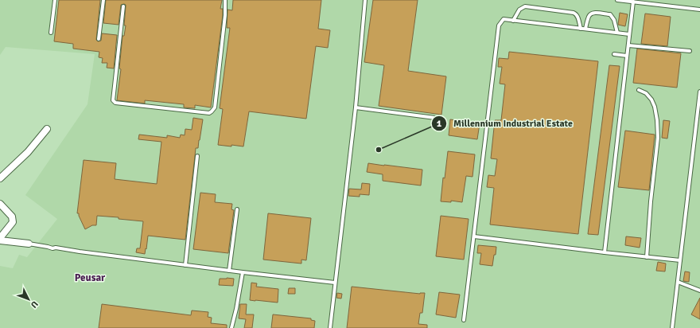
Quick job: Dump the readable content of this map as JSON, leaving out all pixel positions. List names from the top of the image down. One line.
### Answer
{"districts":["Peusar"],"places":["Millennium Industrial Estate"],"north":"bottom right"}
